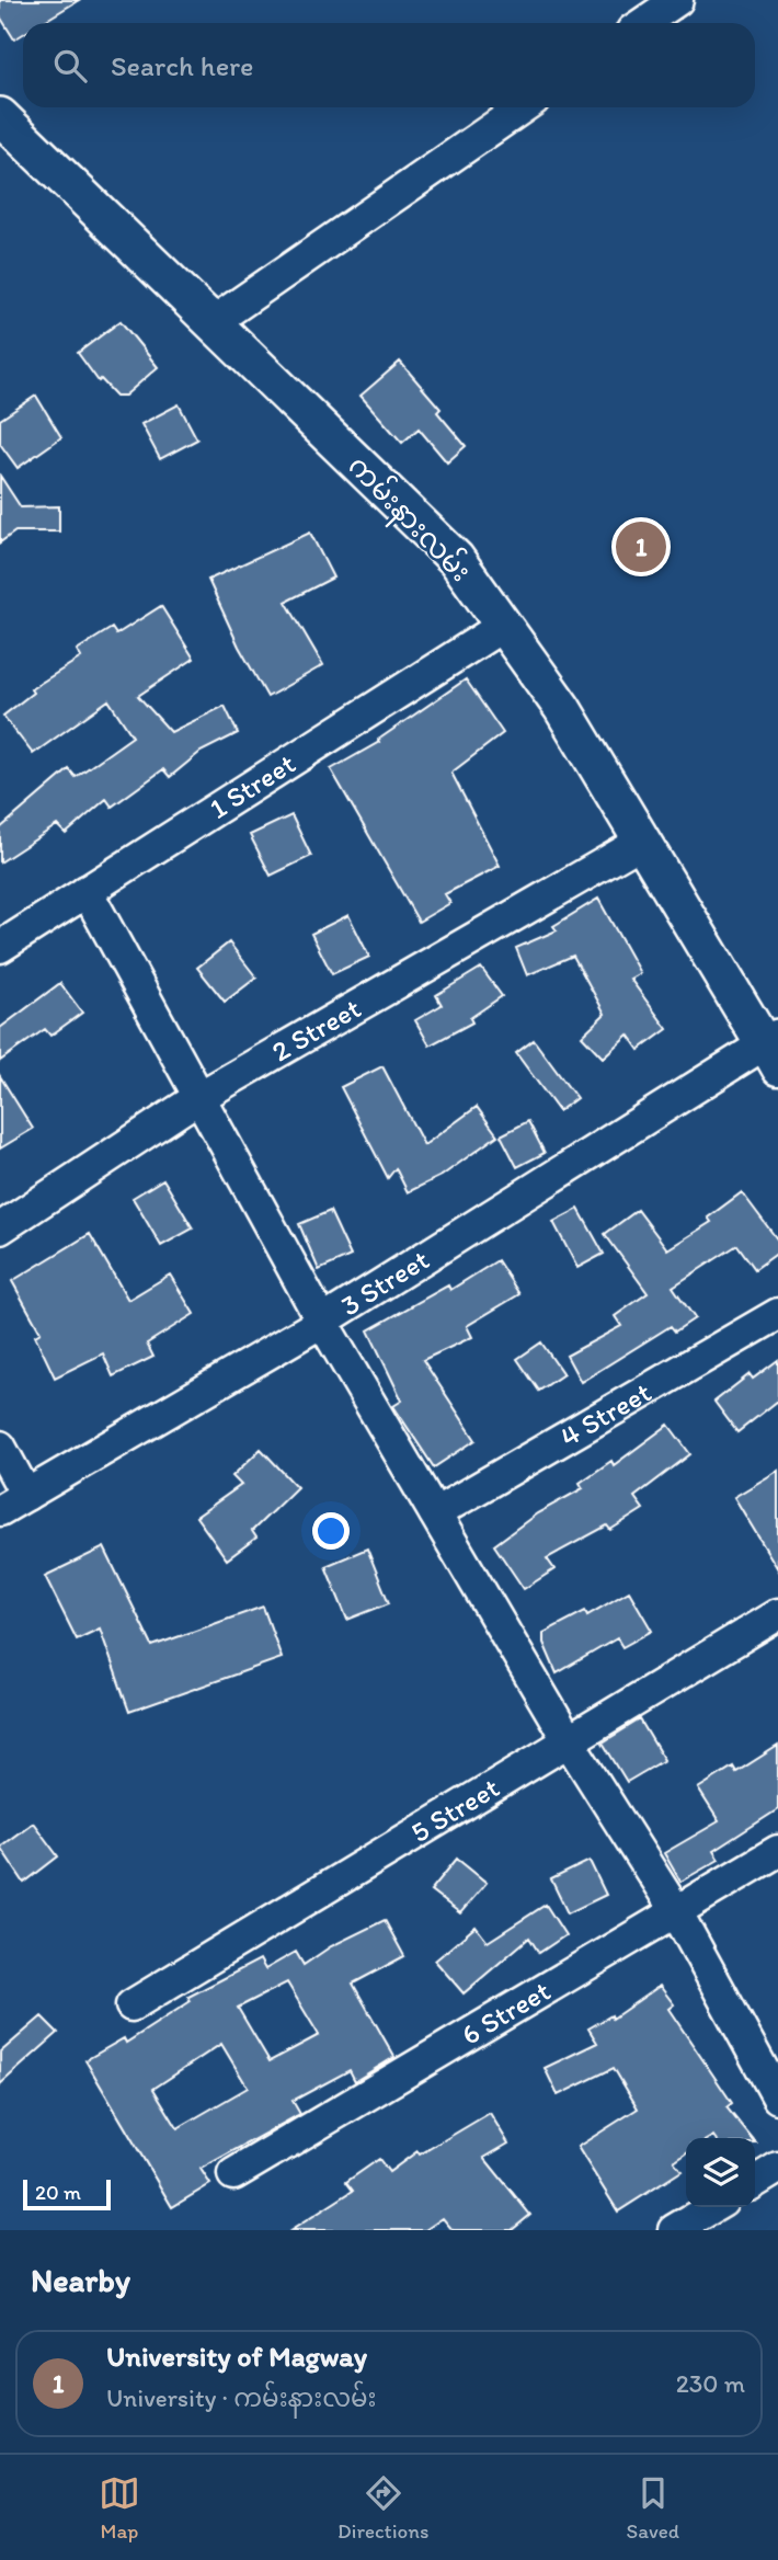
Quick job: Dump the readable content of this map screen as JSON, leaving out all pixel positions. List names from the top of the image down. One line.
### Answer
{"streets":{"street":["ကမ်းနားလမ်း","1 Street","2 Street","3 Street","4 Street","5 Street","6 Street"]},"crossings":[["ကမ်းနားလမ်း","1 Street"],["ကမ်းနားလမ်း","2 Street"],["ကမ်းနားလမ်း","3 Street"]],"scale_bar":"20 m","page":{"search":"Search here","pins":"1","scale":"20 m","heading":"Nearby","list":[{"mark":"1","name":"University of Magway","note":"University · ကမ်းနားလမ်း","value":"230 m"}],"nav":["Map","Directions","Saved"]}}
